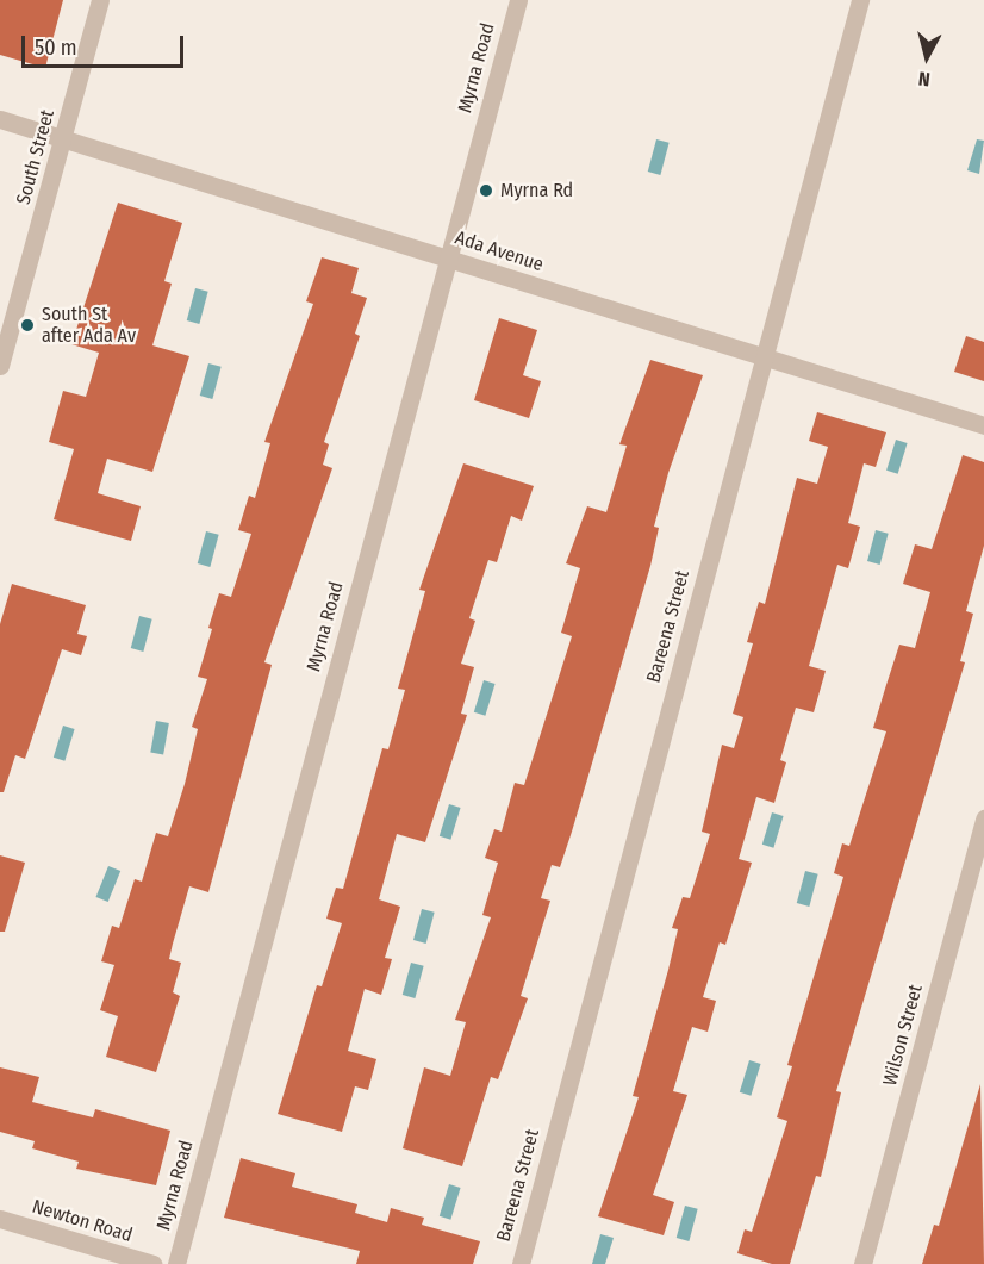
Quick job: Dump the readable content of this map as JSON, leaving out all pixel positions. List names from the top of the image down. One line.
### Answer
{"streets":{"street":["Myrna Road","South Street","Ada Avenue","Bareena Street","Wilson Street","Newton Road"]},"crossings":[["Myrna Road","Ada Avenue"],["South Street","Ada Avenue"],["Ada Avenue","Bareena Street"]],"places":["Myrna Rd","South St after Ada Av"],"scale_bar":"50 m","north":"bottom"}
